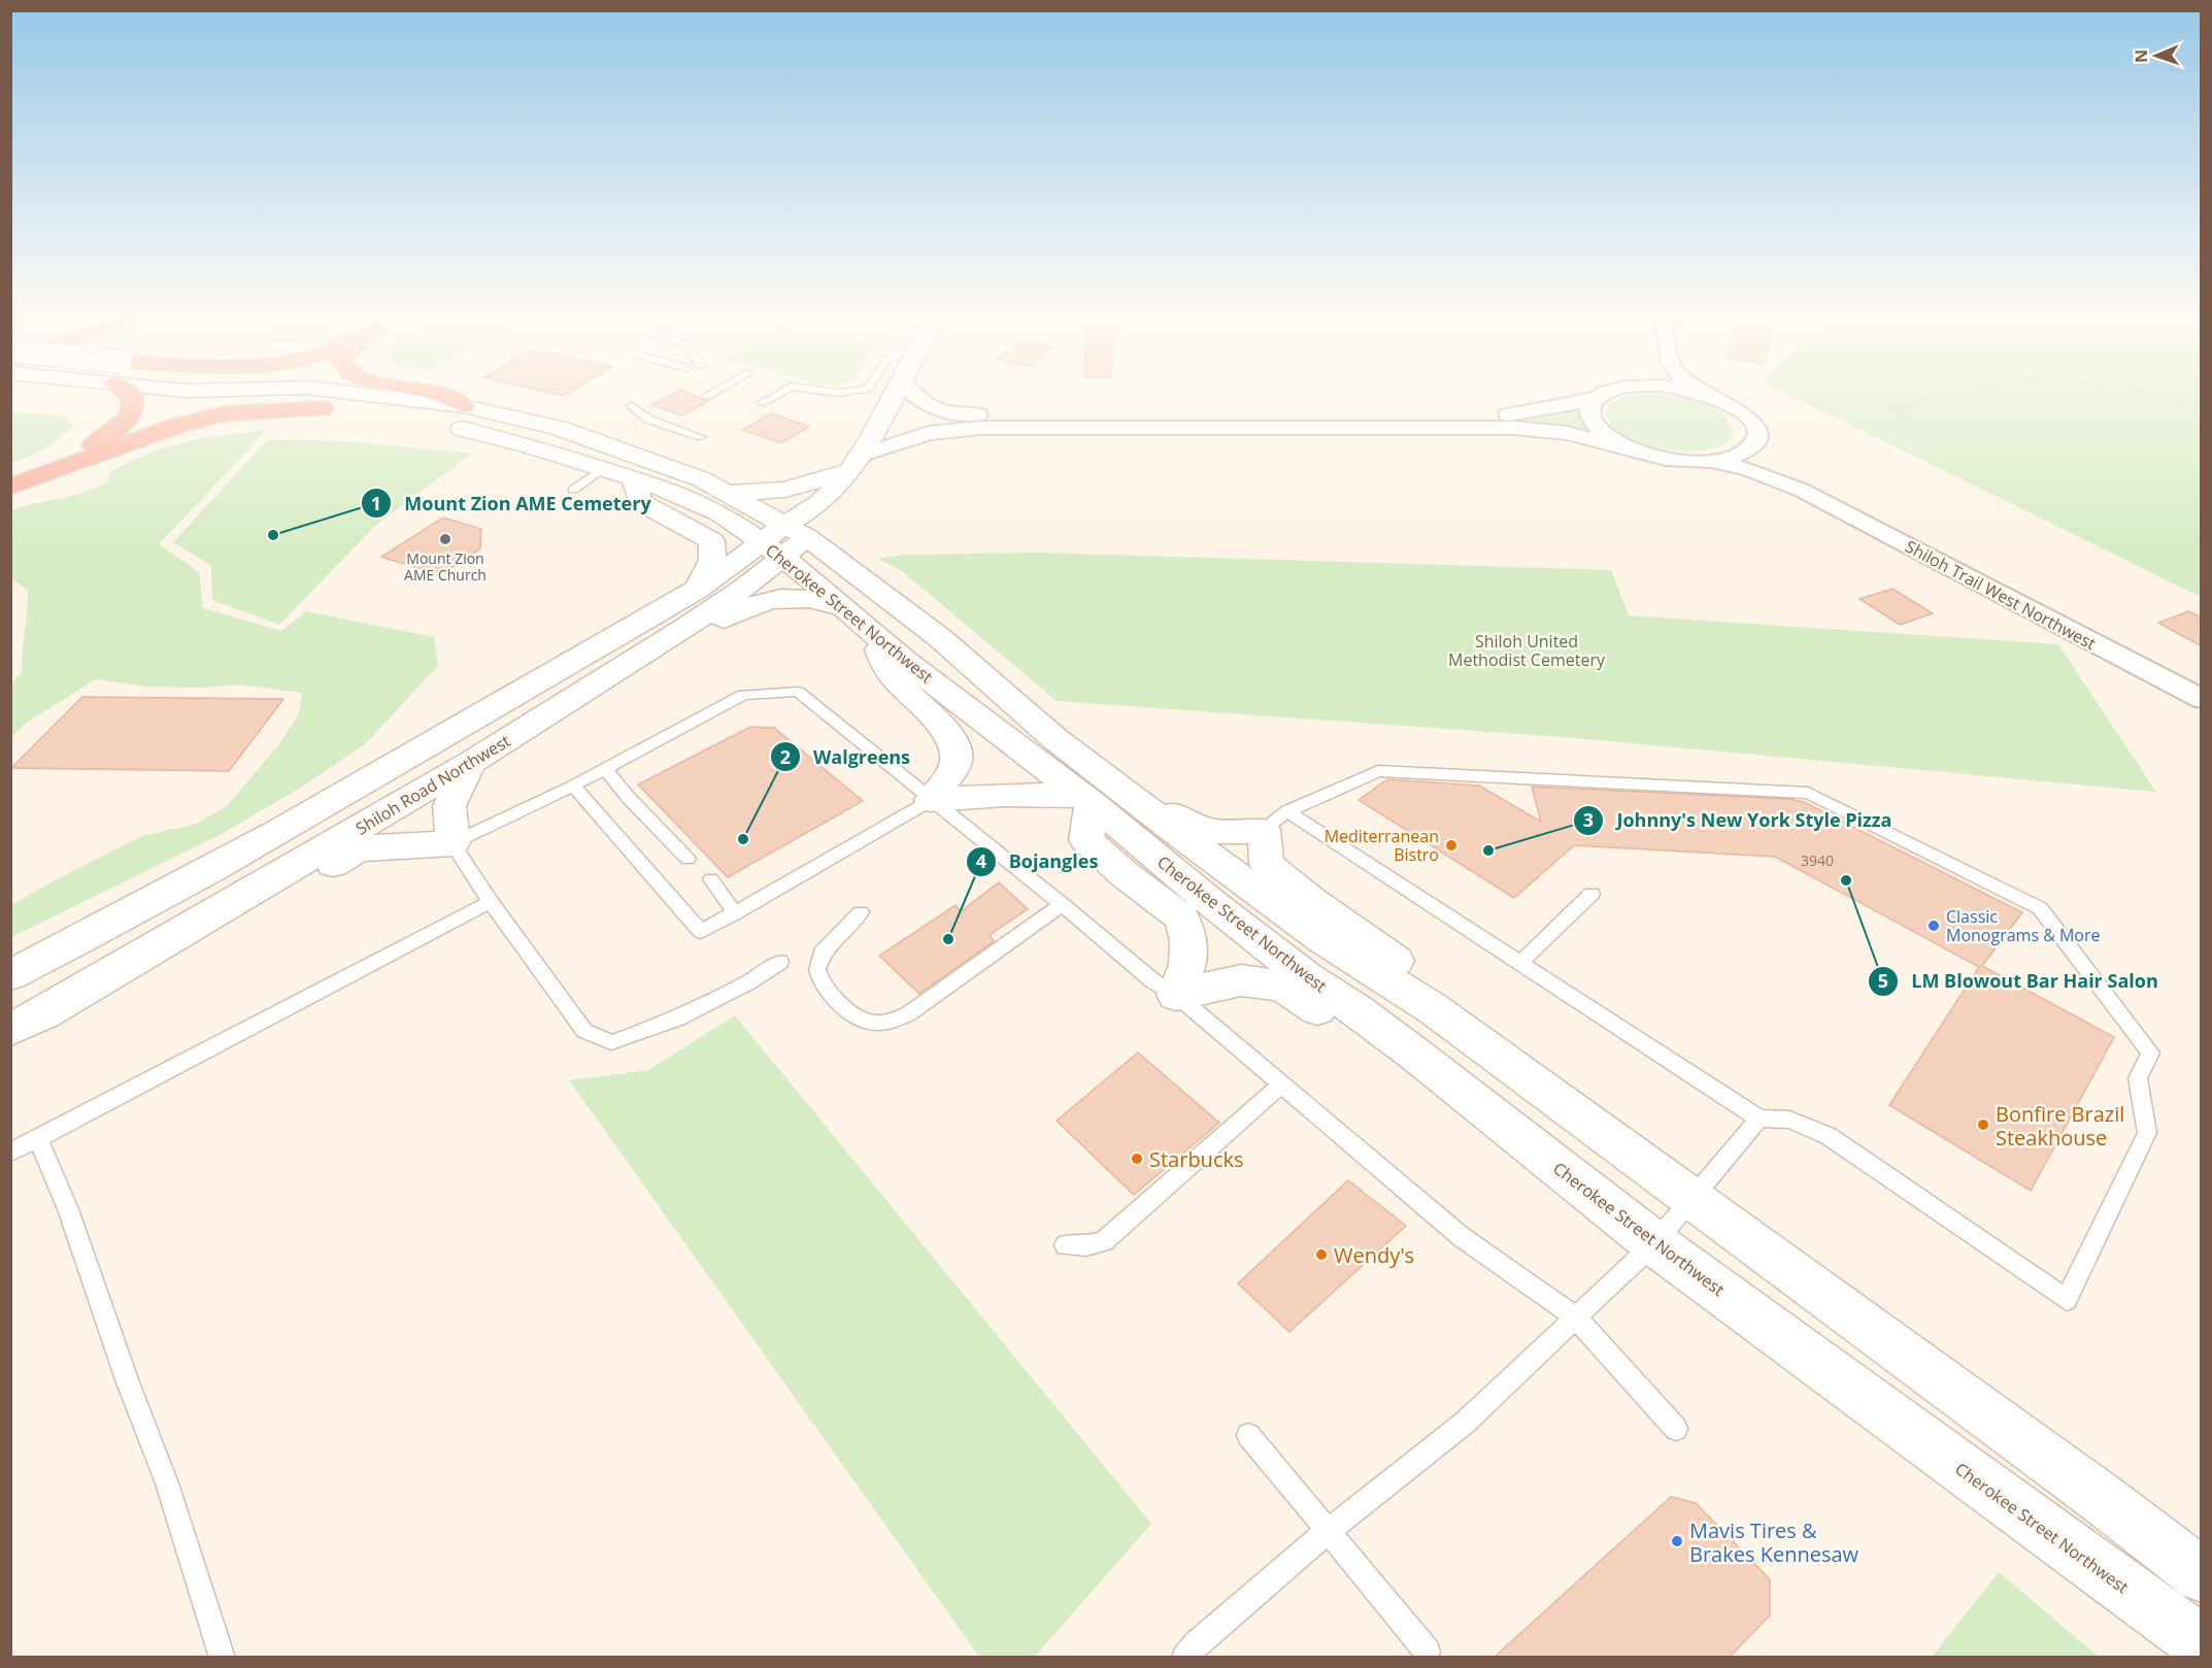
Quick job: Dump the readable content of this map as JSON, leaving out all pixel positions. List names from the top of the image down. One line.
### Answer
{"streets":{"main road":["Cherokee Street Northwest","Shiloh Road Northwest"],"street":["Shiloh Trail West Northwest"]},"crossings":[["Cherokee Street Northwest","Shiloh Road Northwest"]],"parks":["Shiloh United Methodist Cemetery"],"places":["Mount Zion AME Cemetery","Mount Zion AME Church","Walgreens","Mediterranean Bistro","Johnny's New York Style Pizza","LM Blowout Bar Hair Salon","Classic Monograms & More","Bojangles","Bonfire Brazil Steakhouse","Starbucks","Wendy's","Mavis Tires & Brakes Kennesaw"],"house_numbers":["3940"],"north":"left"}
